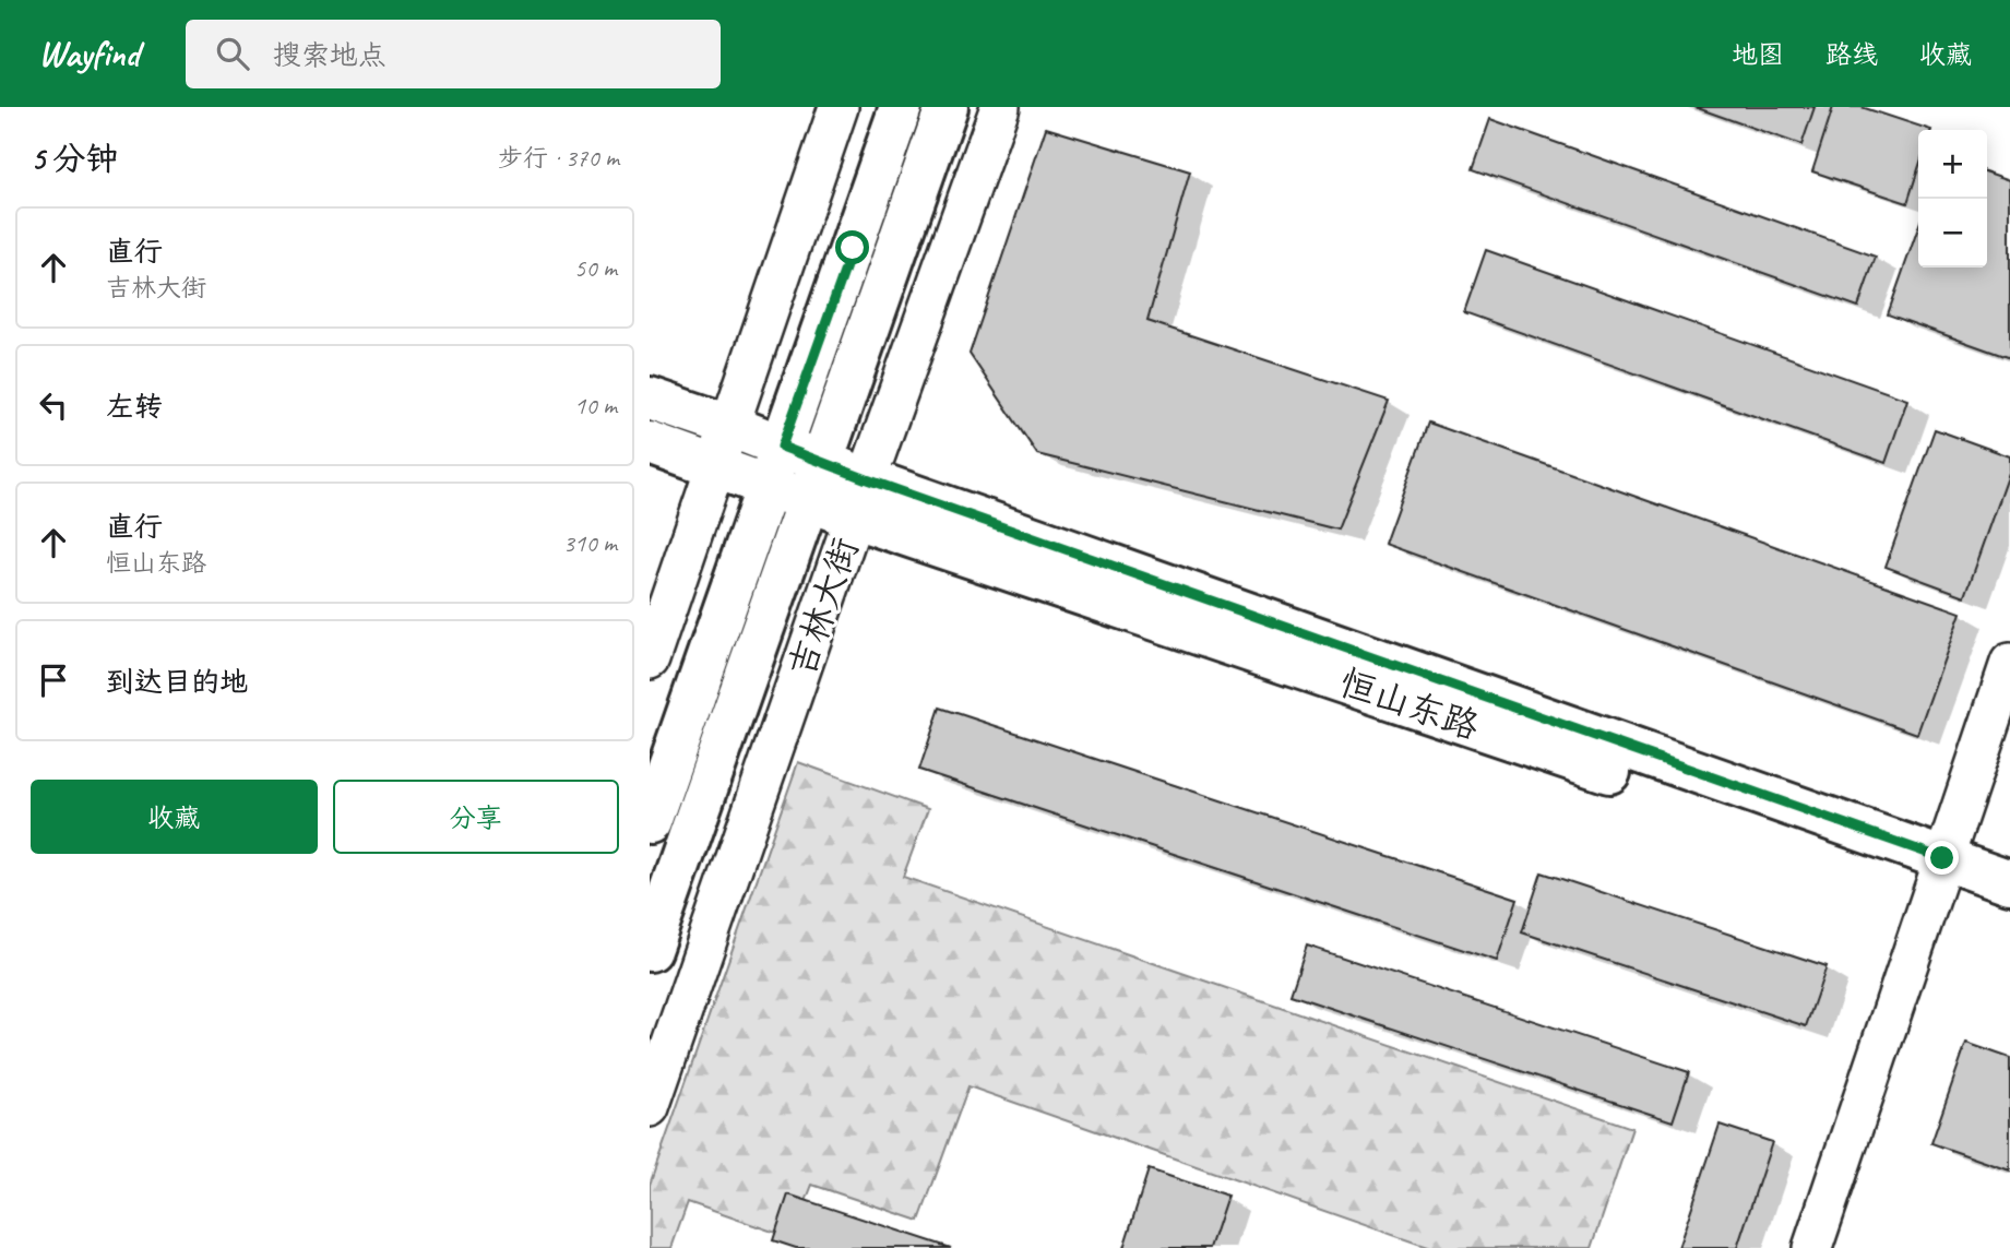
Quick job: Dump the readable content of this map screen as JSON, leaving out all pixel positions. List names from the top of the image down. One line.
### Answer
{"streets":{"main road":["吉林大街","恒山东路"]},"crossings":[["吉林大街","恒山东路"]],"page":{"header":"Wayfind","search":"搜索地点","nav":["地图","路线","收藏"],"heading":["5 分钟","步行 · 370 m"],"map_buttons":["+","−"],"list":[["直行","吉林大街","50 m"],["左转","10 m"],["直行","恒山东路","310 m"],"到达目的地"],"buttons":["收藏","分享"]}}
